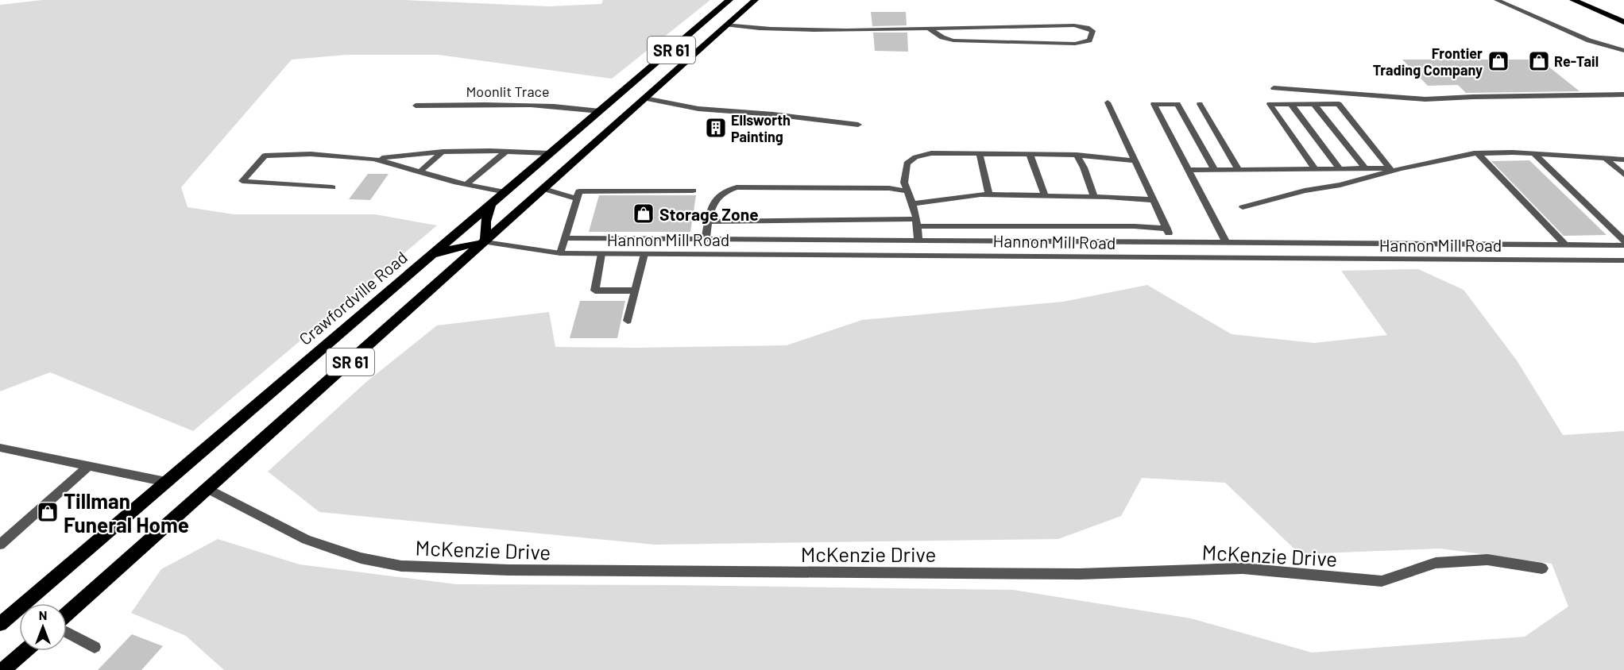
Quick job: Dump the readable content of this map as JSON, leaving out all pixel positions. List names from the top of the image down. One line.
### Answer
{"streets":{"main road":["SR 61","Crawfordville Road"],"street":["Moonlit Trace","Hannon Mill Road","McKenzie Drive"]},"crossings":[["SR 61","Hannon Mill Road"],["SR 61","McKenzie Drive"],["Moonlit Trace","Crawfordville Road"]],"places":{"shop":["Frontier Trading Company","Re-Tail","Storage Zone","Tillman Funeral Home"],"building":["Ellsworth Painting"]},"north":"top"}
